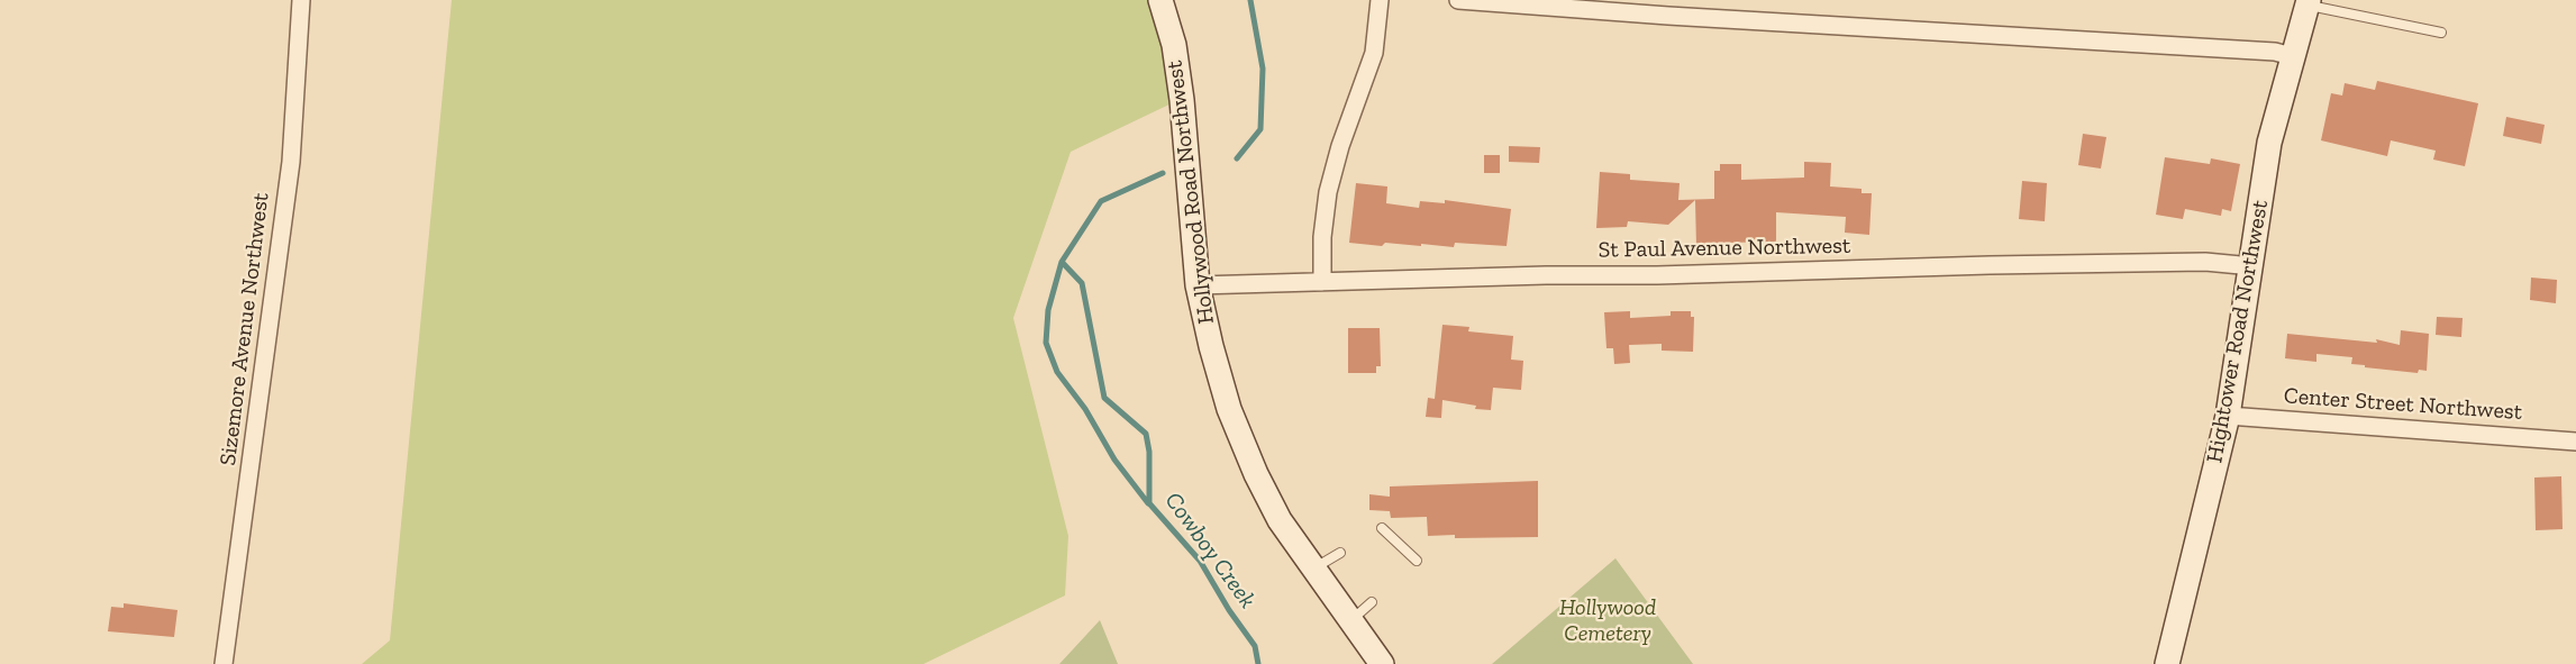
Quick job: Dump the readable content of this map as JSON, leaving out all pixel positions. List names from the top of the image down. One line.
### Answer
{"streets":{"street":["Hollywood Road Northwest","St Paul Avenue Northwest","Sizemore Avenue Northwest","Hightower Road Northwest","Center Street Northwest"]},"crossings":[["Hollywood Road Northwest","St Paul Avenue Northwest"],["St Paul Avenue Northwest","Hightower Road Northwest"],["Hightower Road Northwest","Center Street Northwest"]],"water":["Cowboy Creek"],"parks":["Hollywood Cemetery"]}
